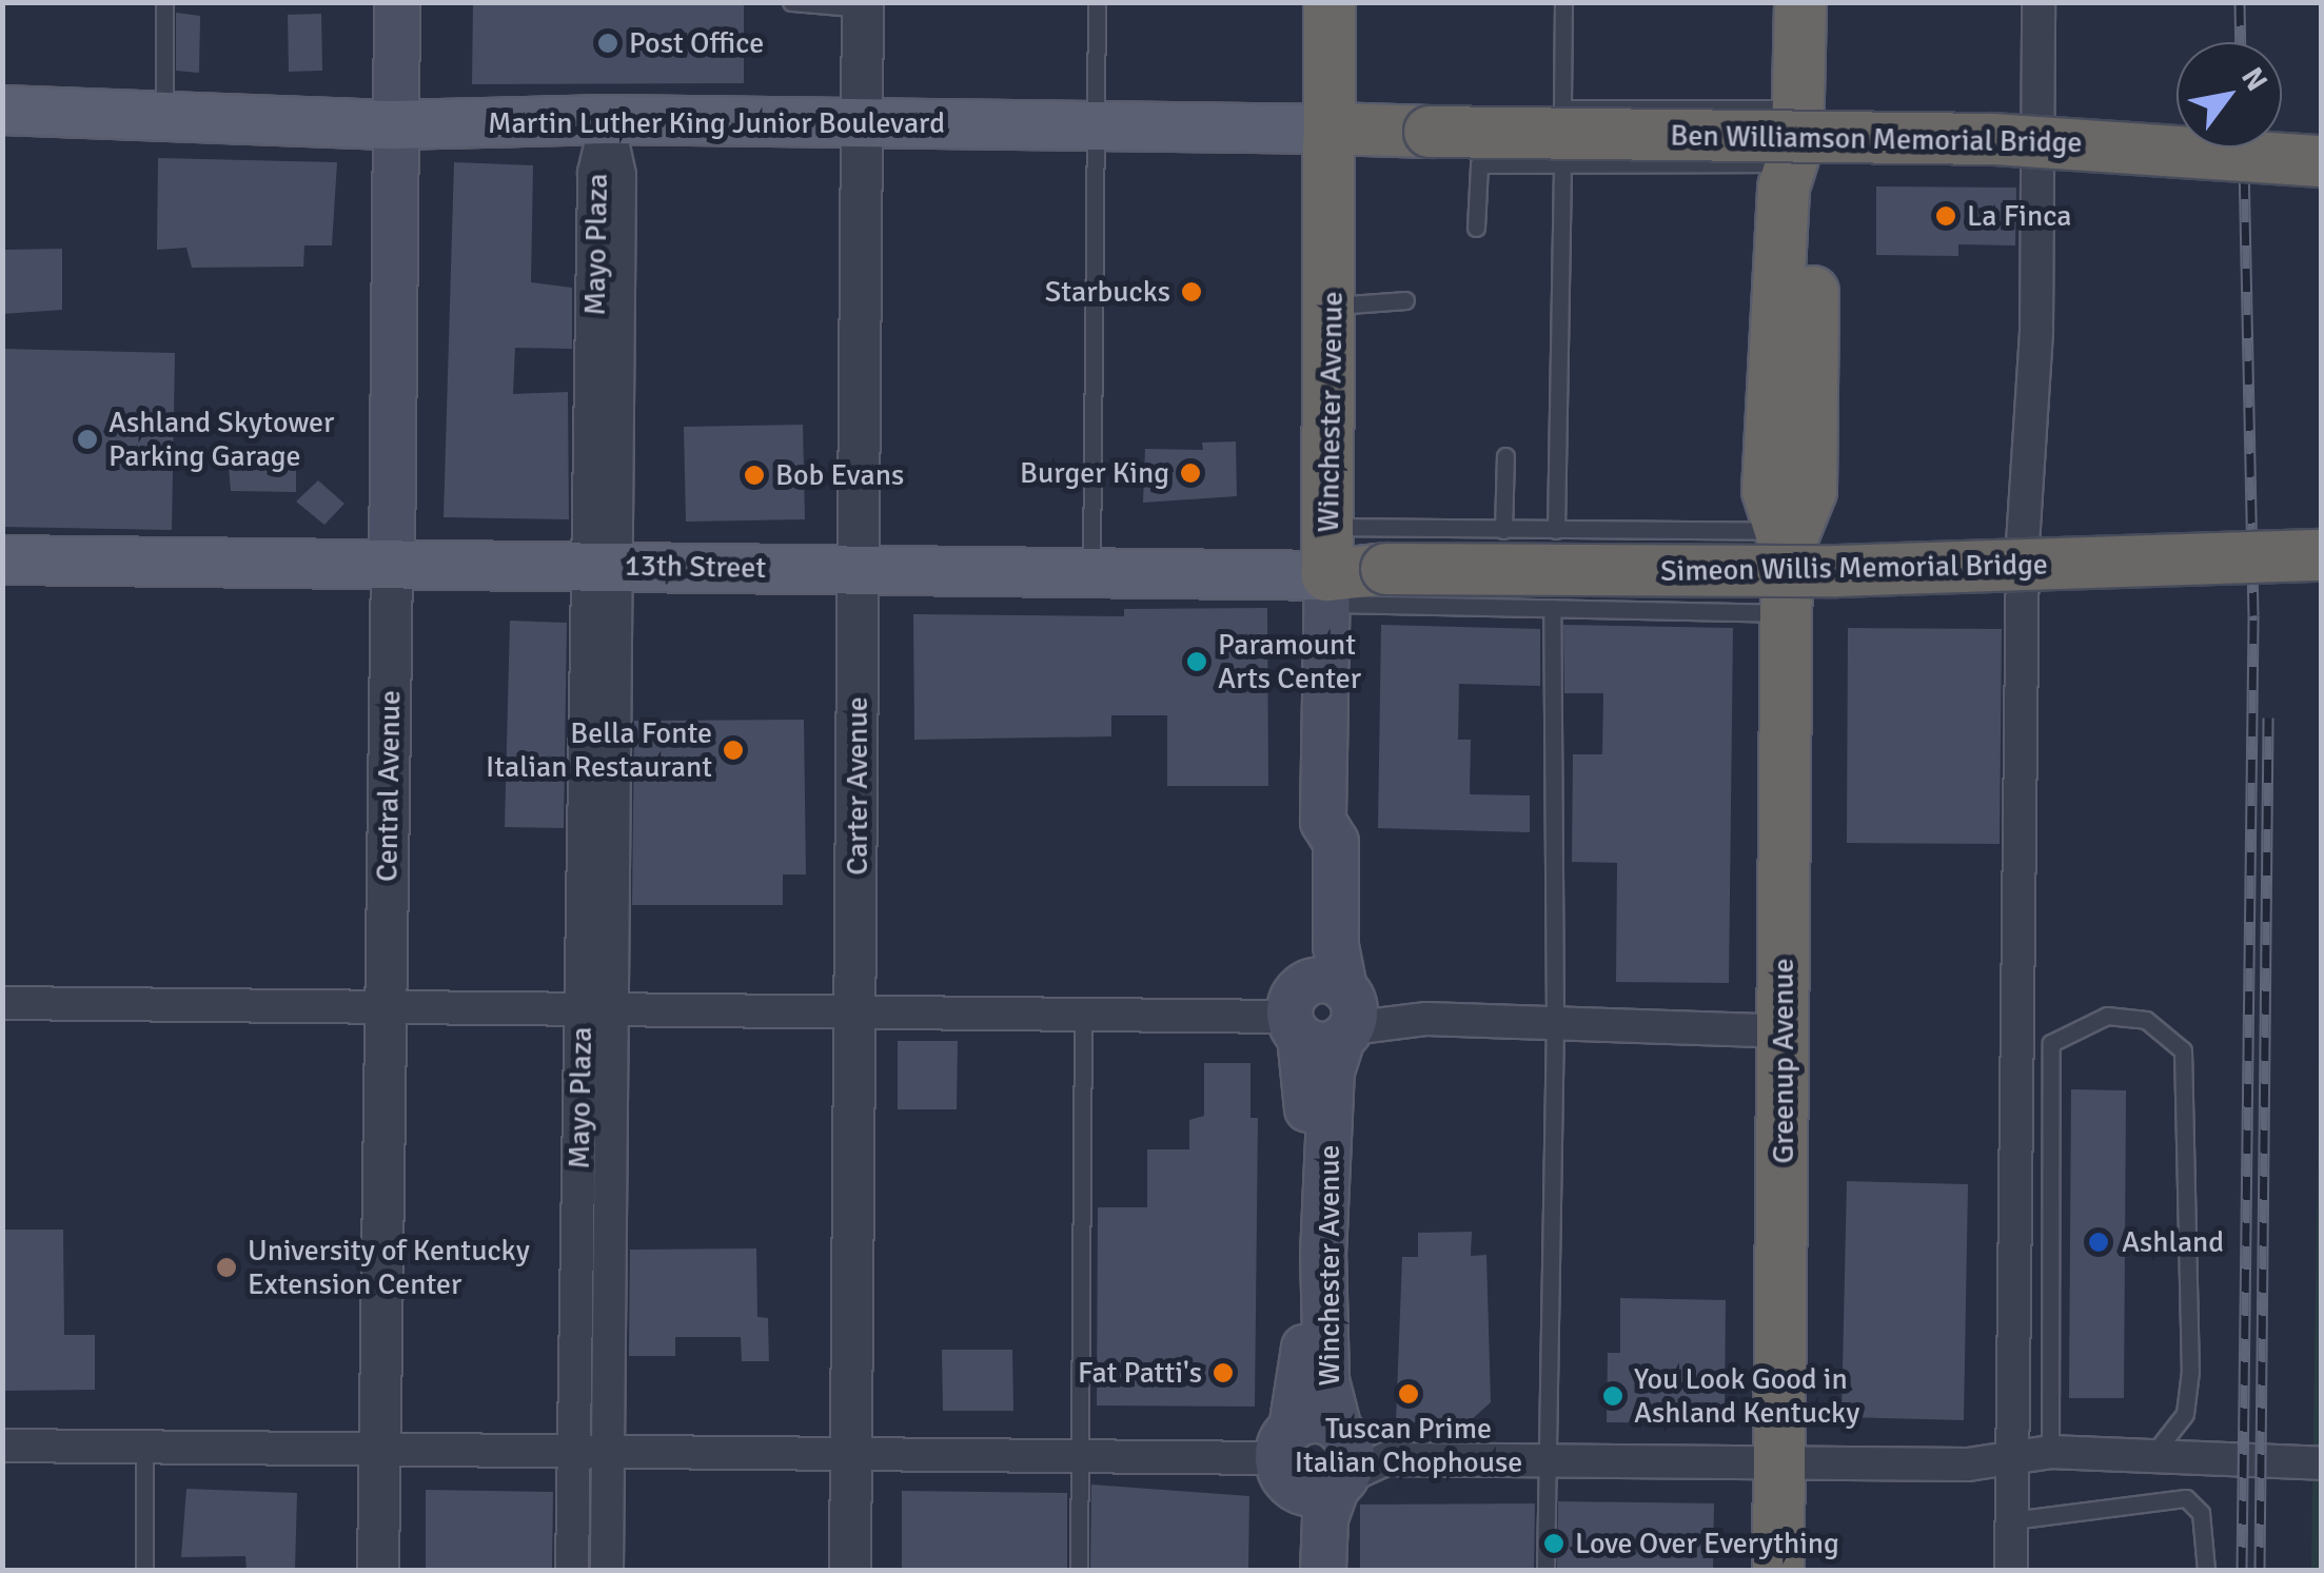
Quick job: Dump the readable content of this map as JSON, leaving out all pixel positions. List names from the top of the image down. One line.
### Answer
{"streets":{"highway":["Martin Luther King Junior Boulevard","Ben Williamson Memorial Bridge","Winchester Avenue","13th Street","Simeon Willis Memorial Bridge","Greenup Avenue"],"main road":["Central Avenue"],"street":["Mayo Plaza","Carter Avenue"]},"crossings":[["Martin Luther King Junior Boulevard","Ben Williamson Memorial Bridge"],["Martin Luther King Junior Boulevard","Mayo Plaza"],["Martin Luther King Junior Boulevard","Winchester Avenue"],["Martin Luther King Junior Boulevard","Central Avenue"],["Martin Luther King Junior Boulevard","Carter Avenue"],["Mayo Plaza","13th Street"],["Winchester Avenue","13th Street"],["13th Street","Simeon Willis Memorial Bridge"],["13th Street","Central Avenue"],["13th Street","Carter Avenue"]],"places":["Post Office","La Finca","Starbucks","Ashland Skytower Parking Garage","Burger King","Bob Evans","Paramount Arts Center","Bella Fonte Italian Restaurant","Ashland","University of Kentucky Extension Center","Fat Patti's","Tuscan Prime Italian Chophouse","You Look Good in Ashland Kentucky","Love Over Everything"],"north":"top right"}
